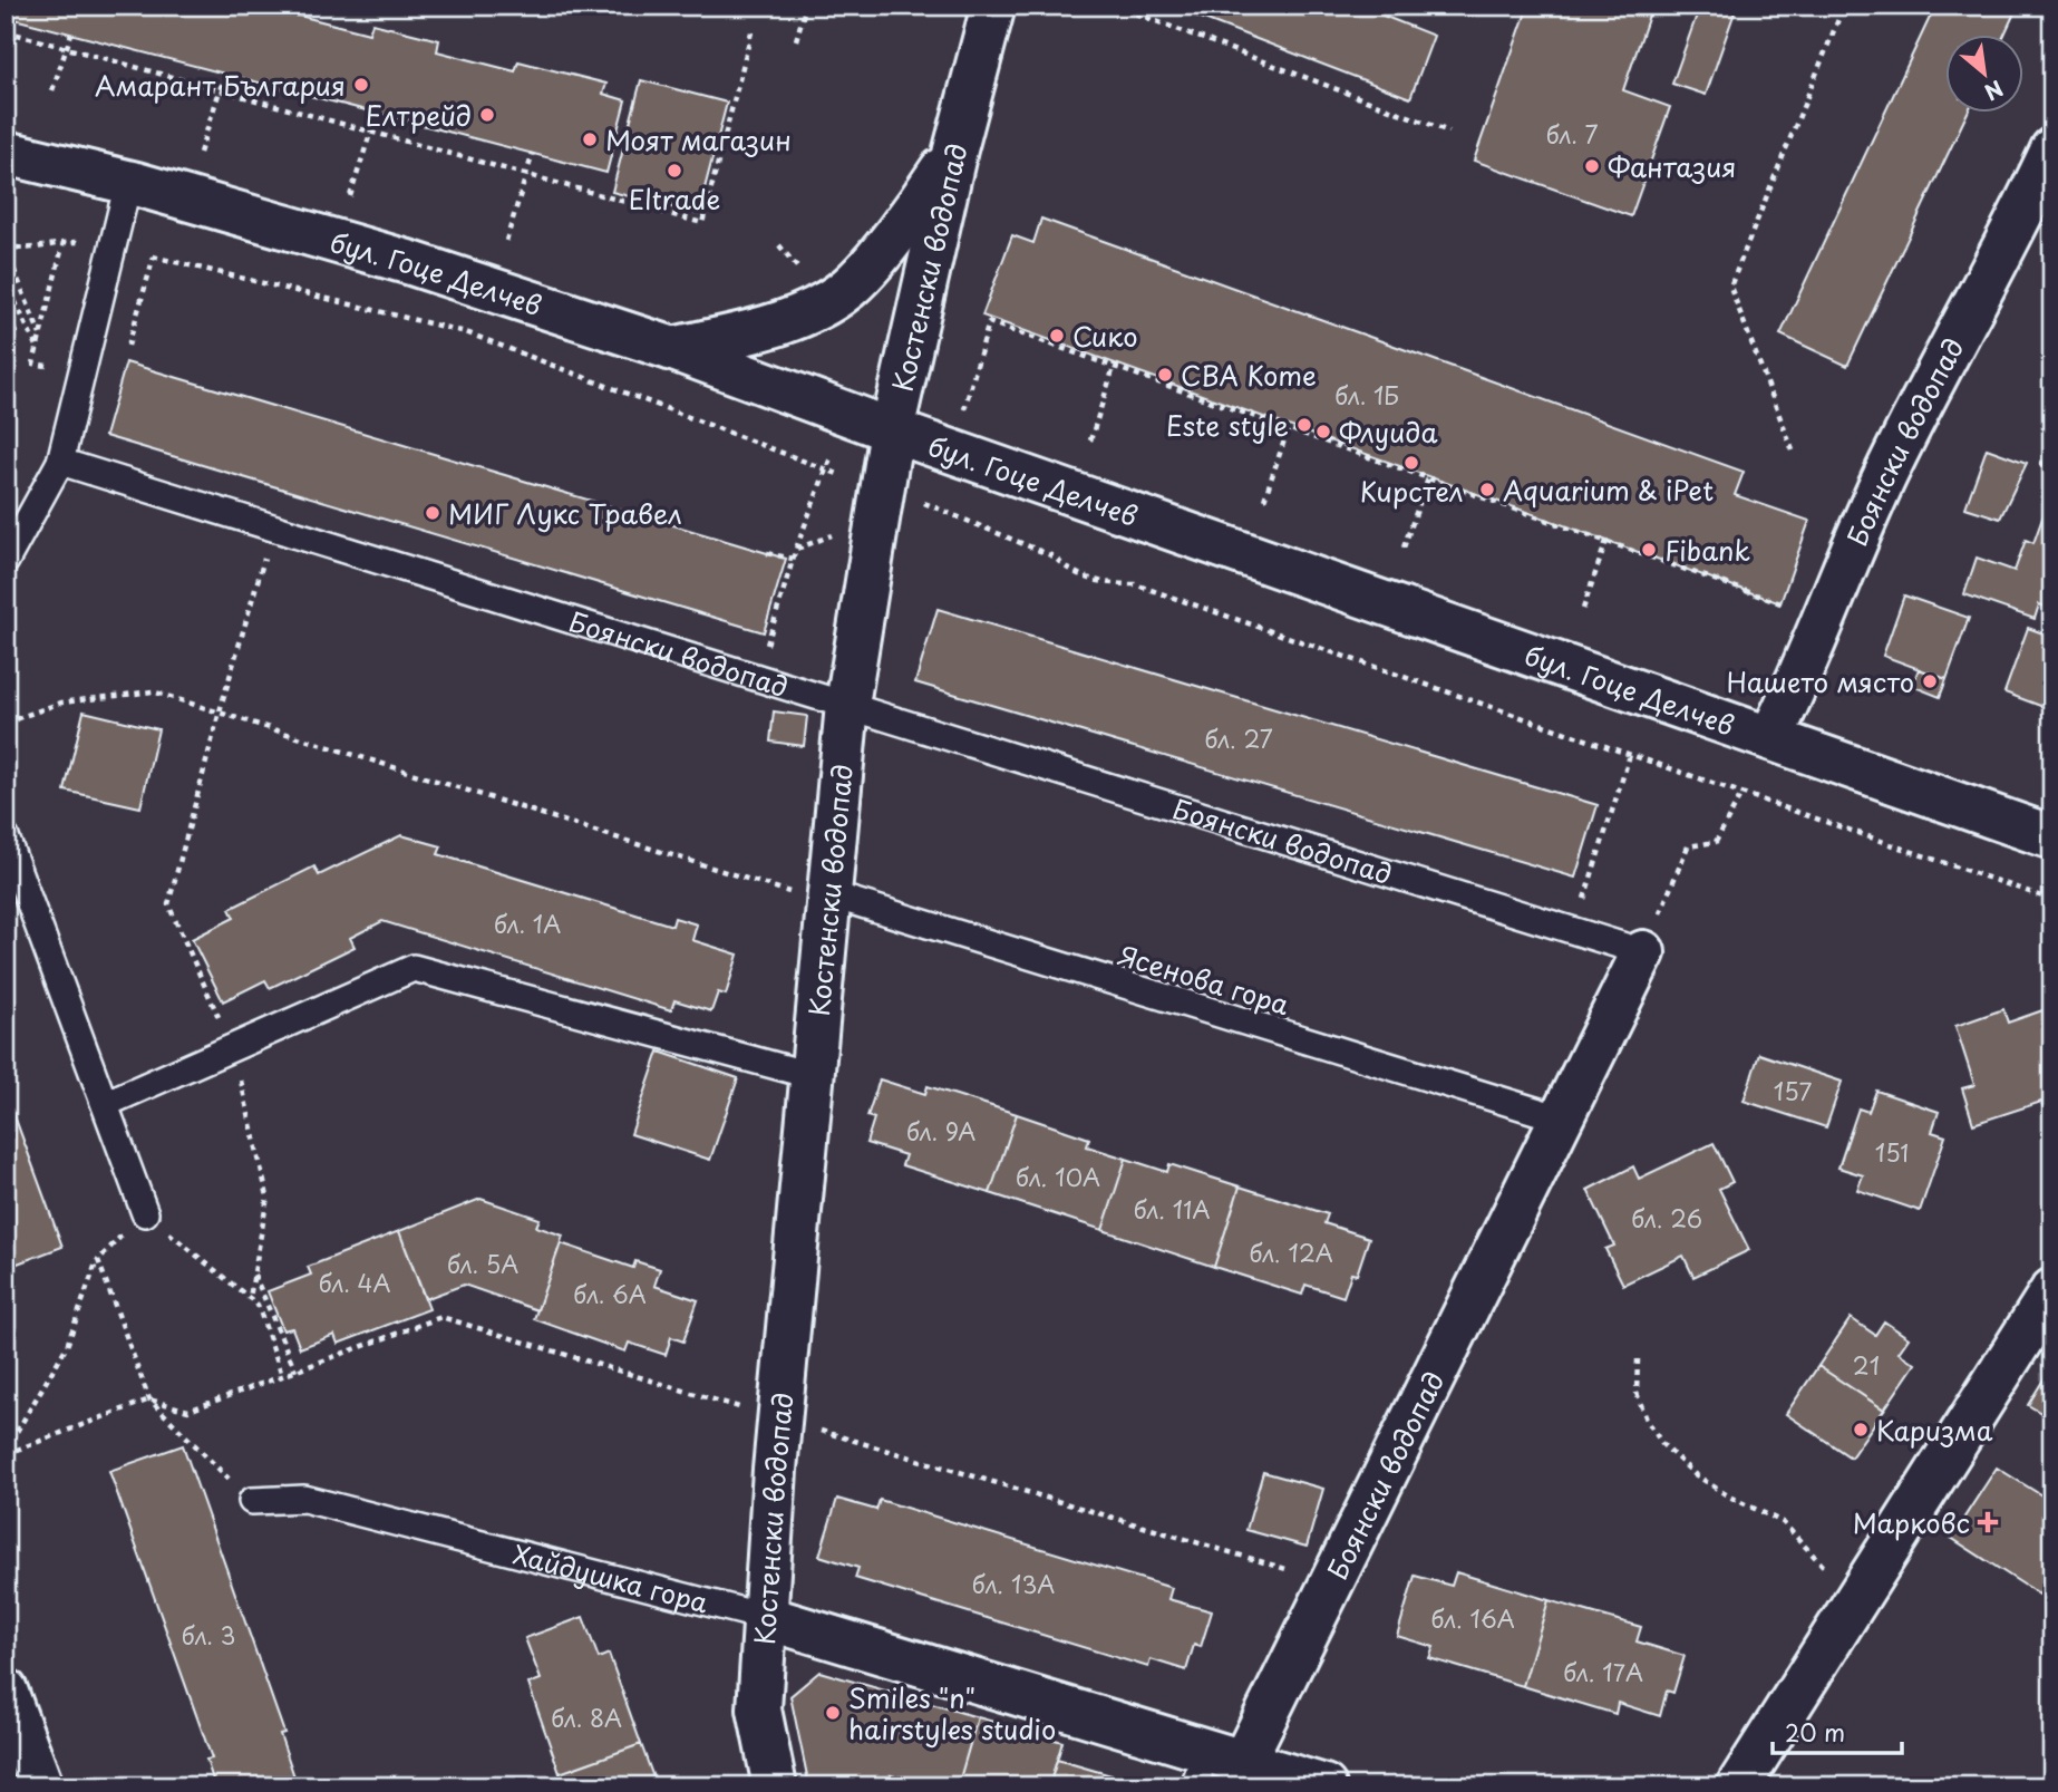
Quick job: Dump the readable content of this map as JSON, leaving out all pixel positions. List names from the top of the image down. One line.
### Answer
{"streets":{"street":["Костенски водопад","бул. Гоце Делчев","Боянски водопад","Хайдушка гора"],"lane":["Ясенова гора"]},"crossings":[["Костенски водопад","бул. Гоце Делчев"],["Костенски водопад","Боянски водопад"],["Костенски водопад","Ясенова гора"],["Костенски водопад","Хайдушка гора"],["бул. Гоце Делчев","Боянски водопад"],["Боянски водопад","Ясенова гора"],["Боянски водопад","Хайдушка гора"]],"places":{"other":["Амарант България","Елтрейд","Моят магазин","Фантазия","Eltrade","Сико","CBA Kome","Este style","Флуида","Кирстел","Aquarium & iPet","МИГ Лукс Травел","Fibank","Нашето място","Каризма","Smiles \"n\" hairstyles studio"],"health":["Марковс"]},"house_numbers":["бл. 7","бл. 1Б","бл. 27","бл. 1А","157","бл. 9А","151","бл. 10А","бл. 11А","бл. 26","бл. 12А","бл. 5А","бл. 4А","бл. 6А","21","бл. 13А","бл. 16А","бл. 3","бл. 17А","бл. 8А"],"scale_bar":"20 m","north":"bottom right"}
